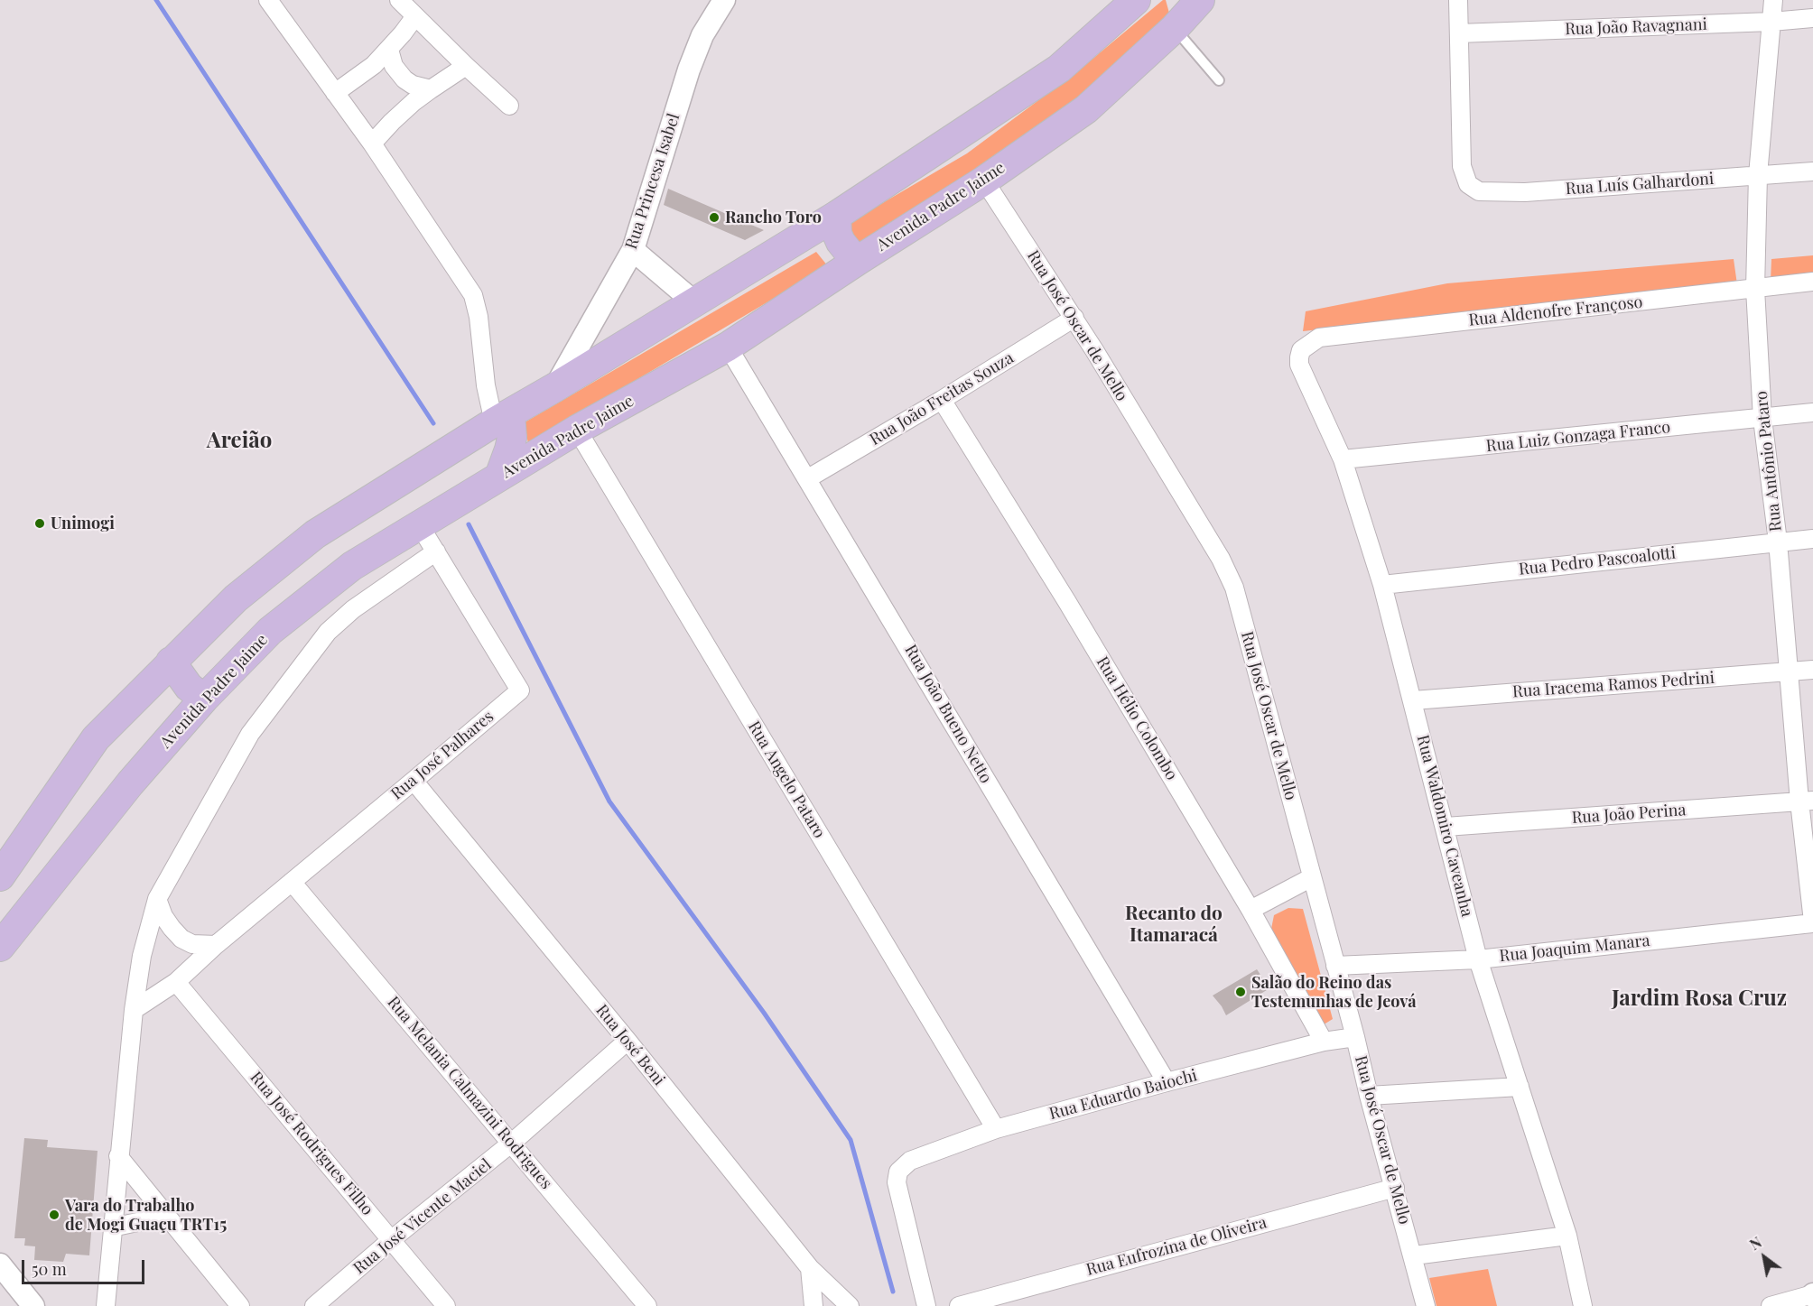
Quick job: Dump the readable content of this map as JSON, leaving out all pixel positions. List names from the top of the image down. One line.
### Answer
{"streets":{"main road":["Avenida Padre Jaime"],"street":["Rua João Ravagnani","Rua Princesa Isabel","Rua Luís Galhardoni","Rua Aldenofre Françoso","Rua José Oscar de Mello","Rua João Freitas Souza","Rua Luiz Gonzaga Franco","Rua Antônio Pataro","Rua Pedro Pascoalotti","Rua Iracema Ramos Pedrini","Rua João Bueno Netto","Rua Hélio Colombo","Rua José Palhares","Rua Angelo Pataro","Rua João Perina","Rua Waldomiro Caveanha","Rua Joaquim Manara","Rua José Beni","Rua Melania Calmazini Rodrigues","Rua Eduardo Baiochi","Rua José Rodrigues Filho","Rua José Vicente Maciel","Rua Eufrozina de Oliveira"]},"crossings":[["Rua João Ravagnani","Rua Luís Galhardoni"],["Rua João Ravagnani","Rua Antônio Pataro"],["Rua Luís Galhardoni","Rua Antônio Pataro"],["Avenida Padre Jaime","Rua José Oscar de Mello"],["Avenida Padre Jaime","Rua João Bueno Netto"],["Avenida Padre Jaime","Rua José Palhares"],["Avenida Padre Jaime","Rua Angelo Pataro"],["Rua Aldenofre Françoso","Rua Antônio Pataro"],["Rua Aldenofre Françoso","Rua Waldomiro Caveanha"],["Rua José Oscar de Mello","Rua João Freitas Souza"],["Rua José Oscar de Mello","Rua Joaquim Manara"],["Rua José Oscar de Mello","Rua Eduardo Baiochi"],["Rua José Oscar de Mello","Rua Eufrozina de Oliveira"],["Rua João Freitas Souza","Rua João Bueno Netto"],["Rua João Freitas Souza","Rua Hélio Colombo"],["Rua Luiz Gonzaga Franco","Rua Antônio Pataro"],["Rua Luiz Gonzaga Franco","Rua Waldomiro Caveanha"],["Rua Antônio Pataro","Rua Pedro Pascoalotti"],["Rua Antônio Pataro","Rua Iracema Ramos Pedrini"],["Rua Antônio Pataro","Rua João Perina"],["Rua Antônio Pataro","Rua Joaquim Manara"],["Rua Pedro Pascoalotti","Rua Waldomiro Caveanha"],["Rua Iracema Ramos Pedrini","Rua Waldomiro Caveanha"],["Rua João Bueno Netto","Rua Eduardo Baiochi"],["Rua Hélio Colombo","Rua Eduardo Baiochi"],["Rua José Palhares","Rua José Beni"],["Rua José Palhares","Rua Melania Calmazini Rodrigues"],["Rua José Palhares","Rua José Rodrigues Filho"],["Rua Angelo Pataro","Rua Eduardo Baiochi"],["Rua João Perina","Rua Waldomiro Caveanha"],["Rua Waldomiro Caveanha","Rua Joaquim Manara"],["Rua José Beni","Rua José Vicente Maciel"],["Rua Melania Calmazini Rodrigues","Rua José Vicente Maciel"],["Rua José Rodrigues Filho","Rua José Vicente Maciel"]],"districts":["Areião","Recanto do Itamaracá","Jardim Rosa Cruz"],"places":["Rancho Toro","Unimogi","Salão do Reino das Testemunhas de Jeová","Vara do Trabalho de Mogi Guaçu TRT15"],"scale_bar":"50 m","north":"top left"}
